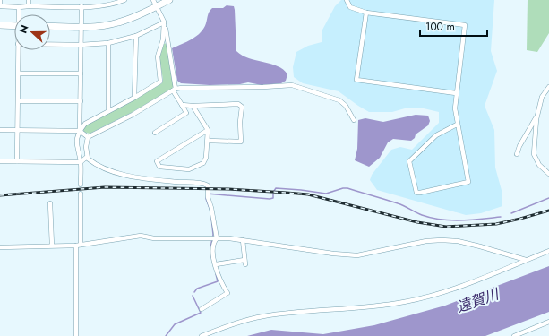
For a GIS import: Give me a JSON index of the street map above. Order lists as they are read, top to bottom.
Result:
{
  "water": ["遠賀川"],
  "scale_bar": "100 m",
  "north": "left"
}
